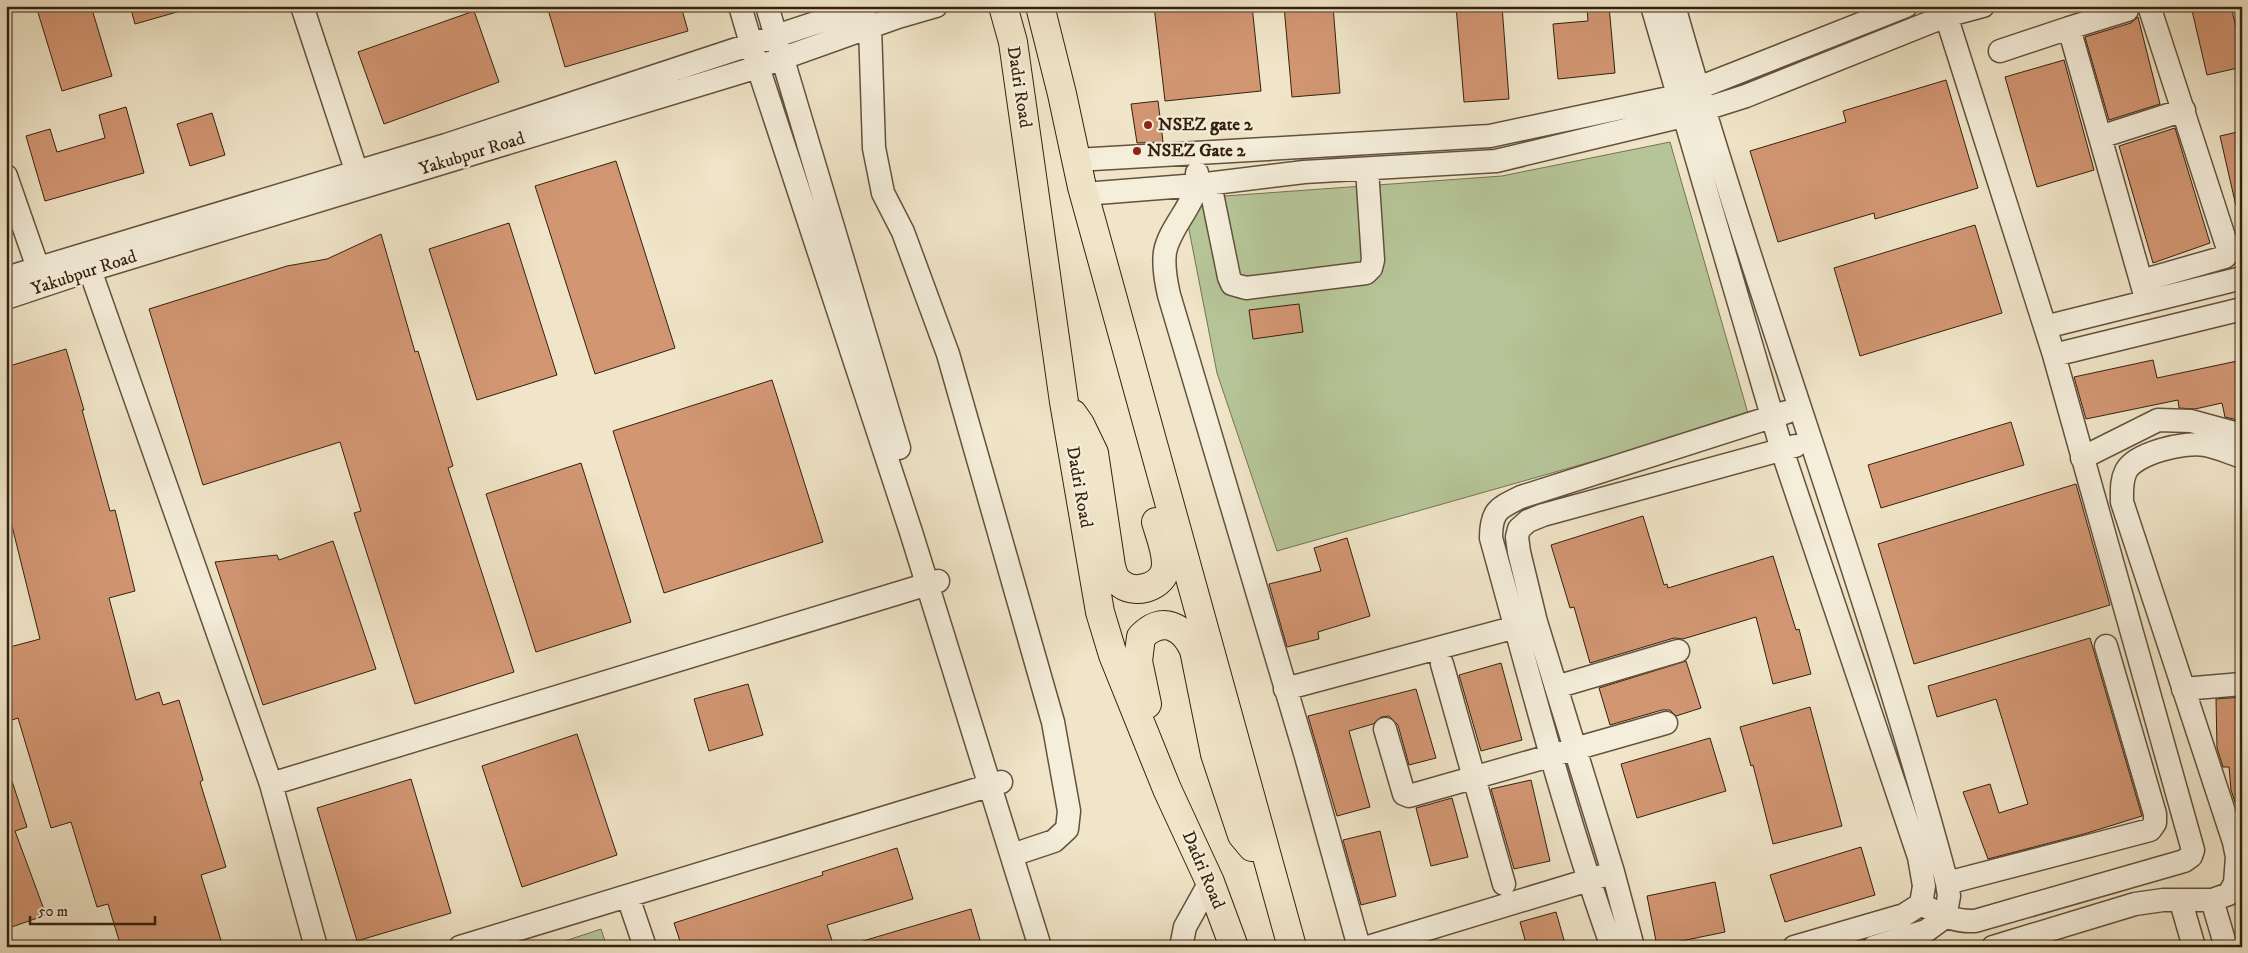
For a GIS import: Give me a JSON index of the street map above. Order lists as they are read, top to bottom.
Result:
{
  "streets": {
    "main road": ["Dadri Road"],
    "street": ["Yakubpur Road"]
  },
  "places": ["NSEZ gate 2", "NSEZ Gate 2"],
  "scale_bar": "50 m"
}
